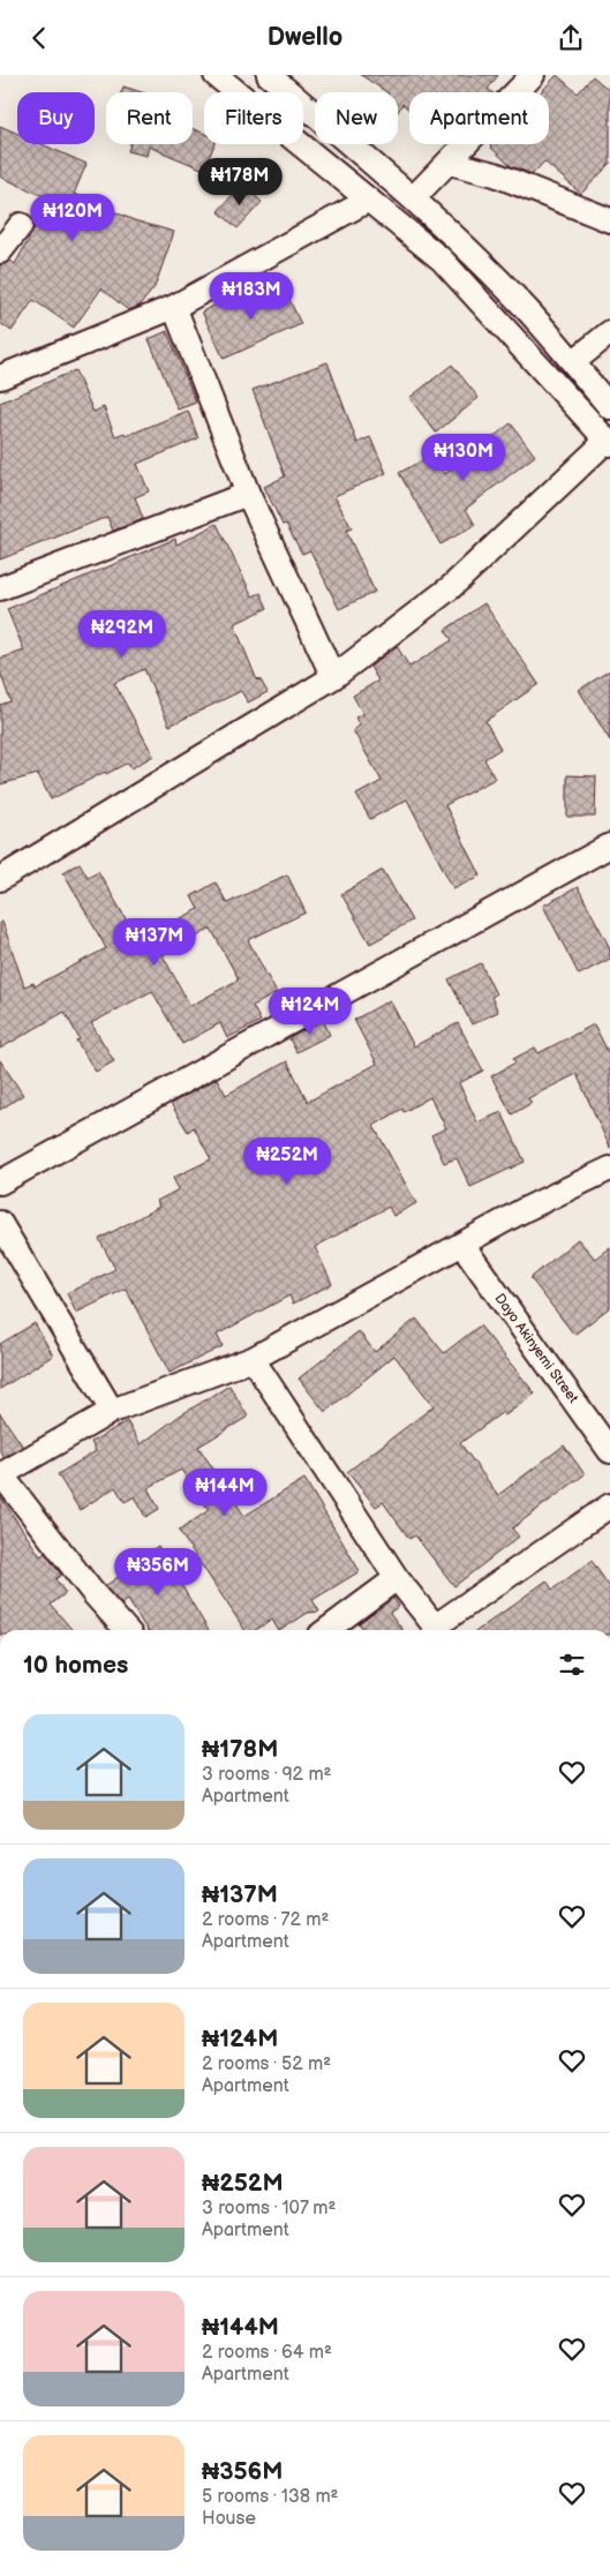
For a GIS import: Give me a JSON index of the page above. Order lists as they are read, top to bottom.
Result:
{
  "streets": {
    "street": ["Dayo Akinyemi Street"]
  },
  "page": {
    "header": "Dwello",
    "chip": [
      "Buy",
      "Rent",
      "Filters",
      "New",
      "Apartment"
    ],
    "price": [
      "₦178M",
      "₦120M",
      "₦183M",
      "₦130M",
      "₦292M",
      "₦137M",
      "₦124M",
      "₦252M",
      "₦144M",
      "₦356M"
    ],
    "heading": "10 homes",
    "list": [
      {
        "name": "₦178M",
        "note": "3 rooms · 92 m² · Apartment"
      },
      {
        "name": "₦137M",
        "note": "2 rooms · 72 m² · Apartment"
      },
      {
        "name": "₦124M",
        "note": "2 rooms · 52 m² · Apartment"
      },
      {
        "name": "₦252M",
        "note": "3 rooms · 107 m² · Apartment"
      },
      {
        "name": "₦144M",
        "note": "2 rooms · 64 m² · Apartment"
      },
      {
        "name": "₦356M",
        "note": "5 rooms · 138 m² · House"
      }
    ]
  }
}
